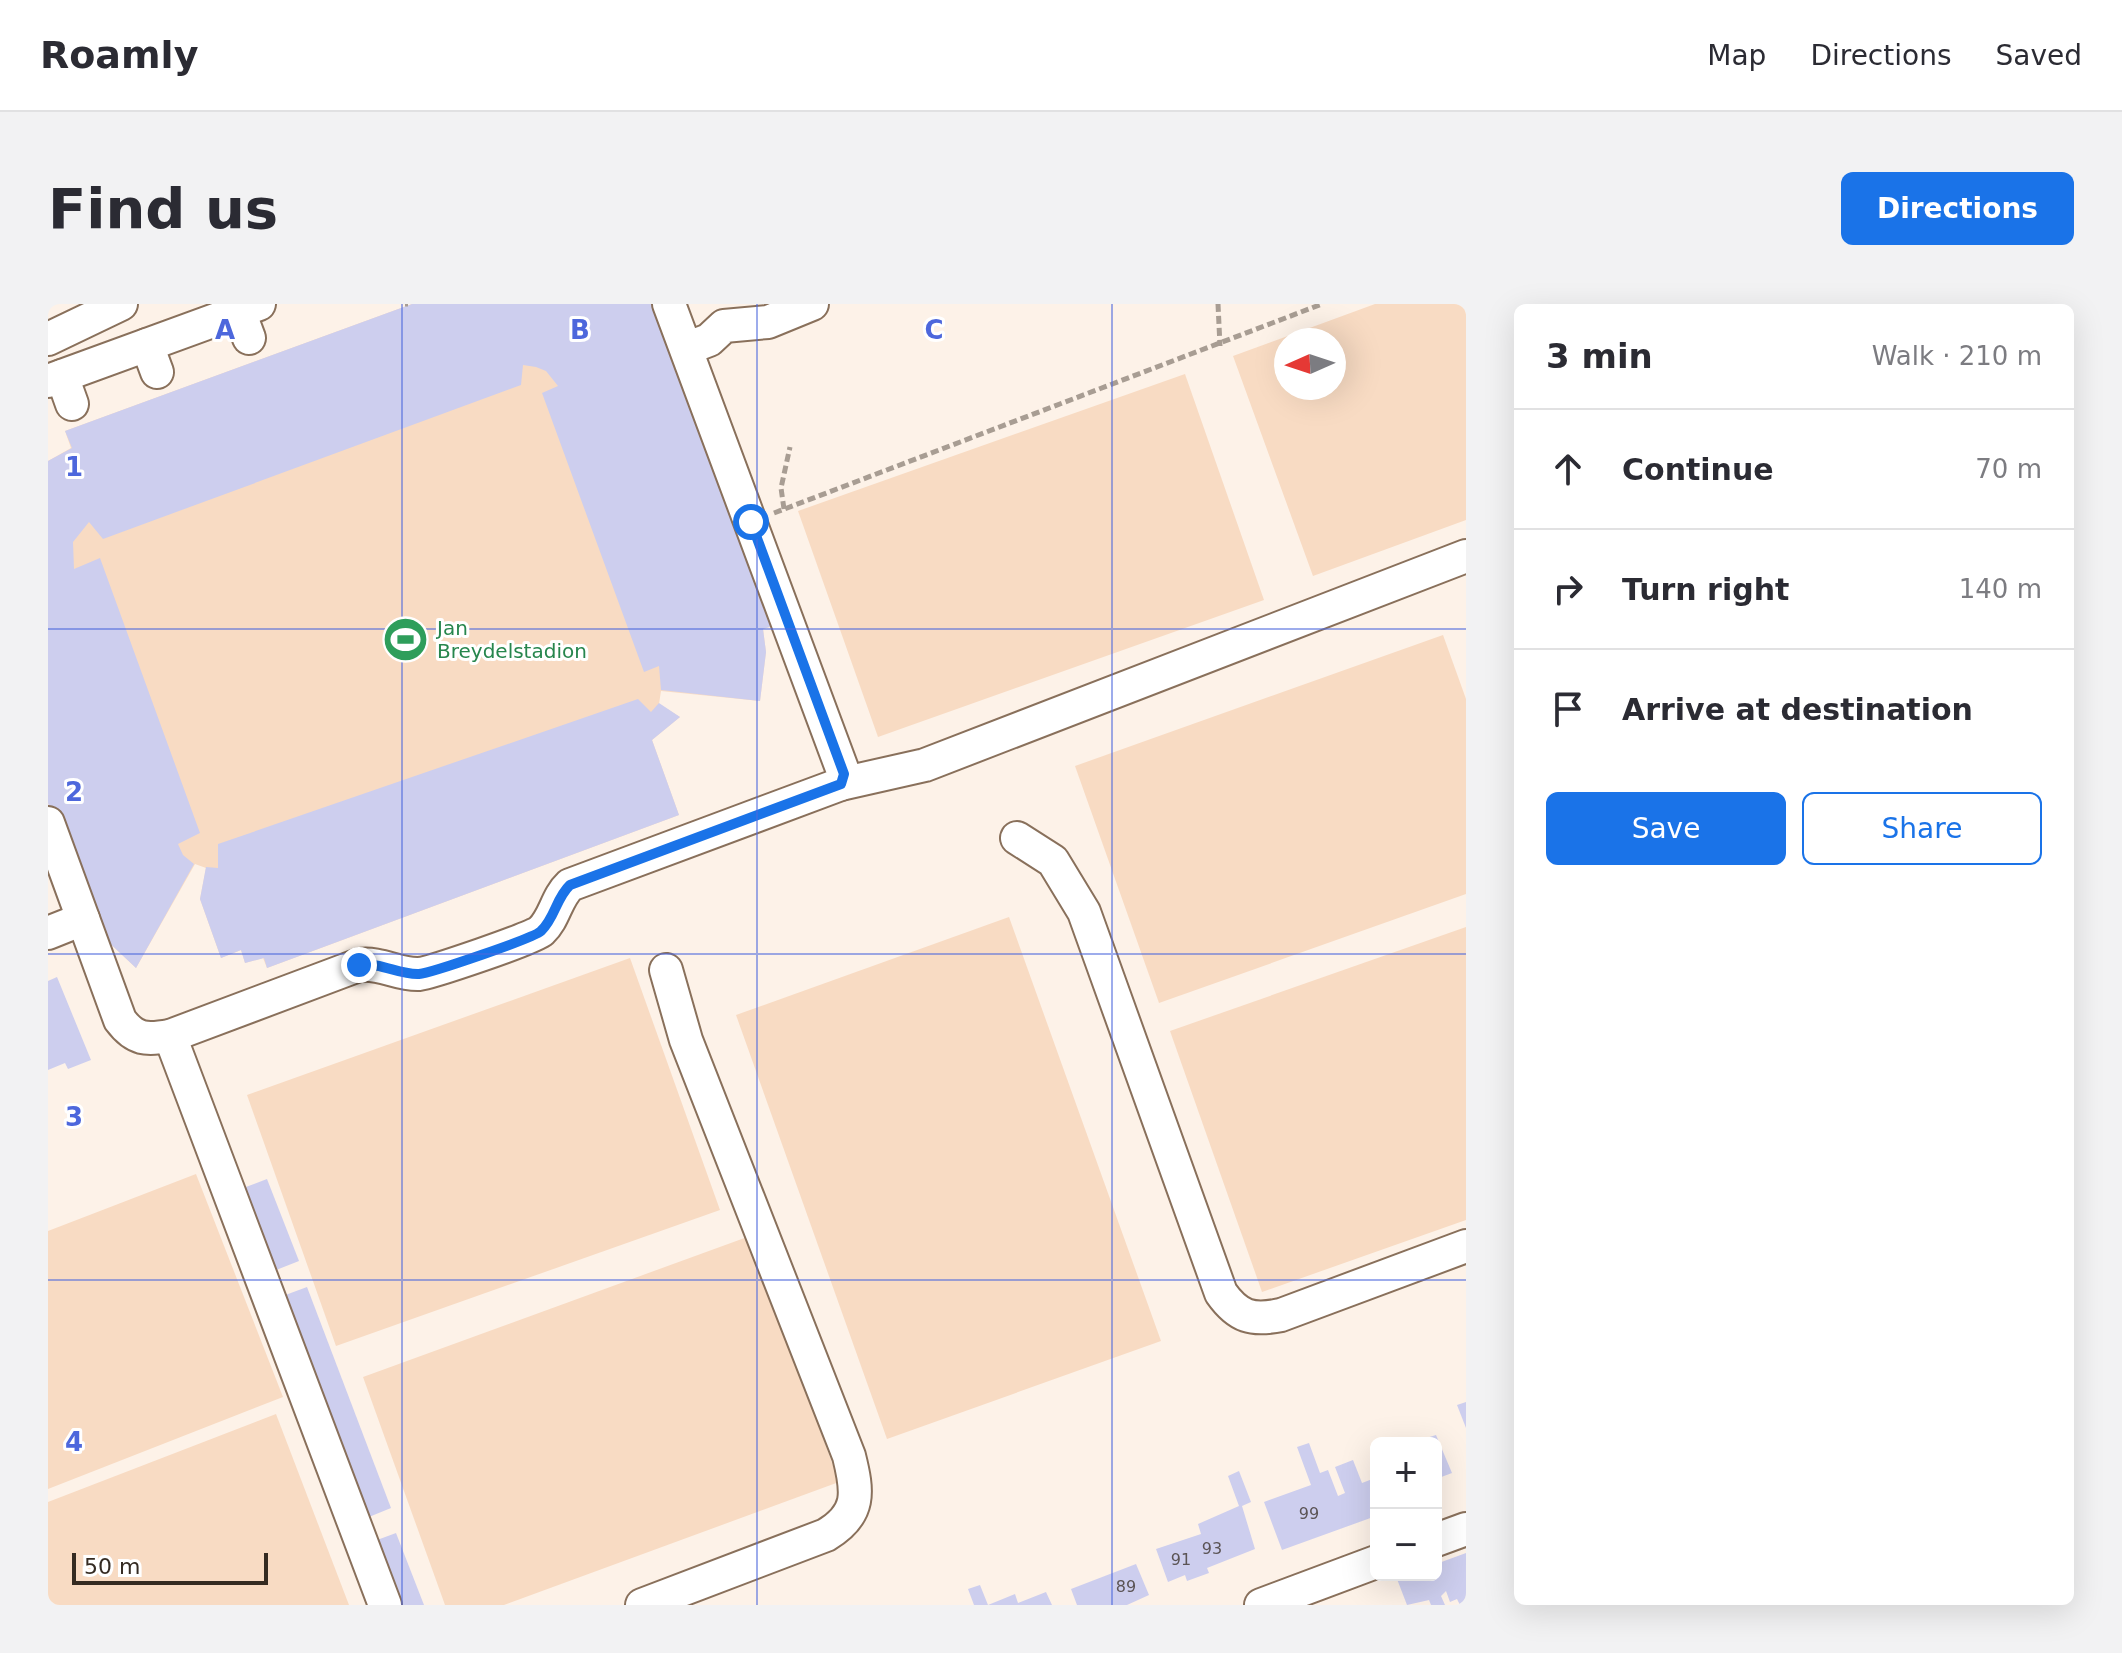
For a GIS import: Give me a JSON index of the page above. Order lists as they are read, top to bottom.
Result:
{
  "places": {
    "sports": ["Jan Breydelstadion"]
  },
  "house_numbers": [
    "99",
    "93",
    "91",
    "89"
  ],
  "scale_bar": "50 m",
  "north": "left",
  "page": {
    "header": "Roamly",
    "nav": ["Map", "Directions", "Saved"],
    "buttons": [
      "Directions",
      ["Save", "Share"]
    ],
    "title": "Find us",
    "heading": ["3 min", "Walk · 210 m"],
    "list": [
      ["Continue", "70 m"],
      ["Turn right", "140 m"],
      "Arrive at destination"
    ],
    "map_buttons": ["+", "−"],
    "scale": "50 m"
  },
  "grid": {
    "columns": ["A", "B", "C"],
    "rows": [
      "1",
      "2",
      "3",
      "4"
    ]
  }
}
